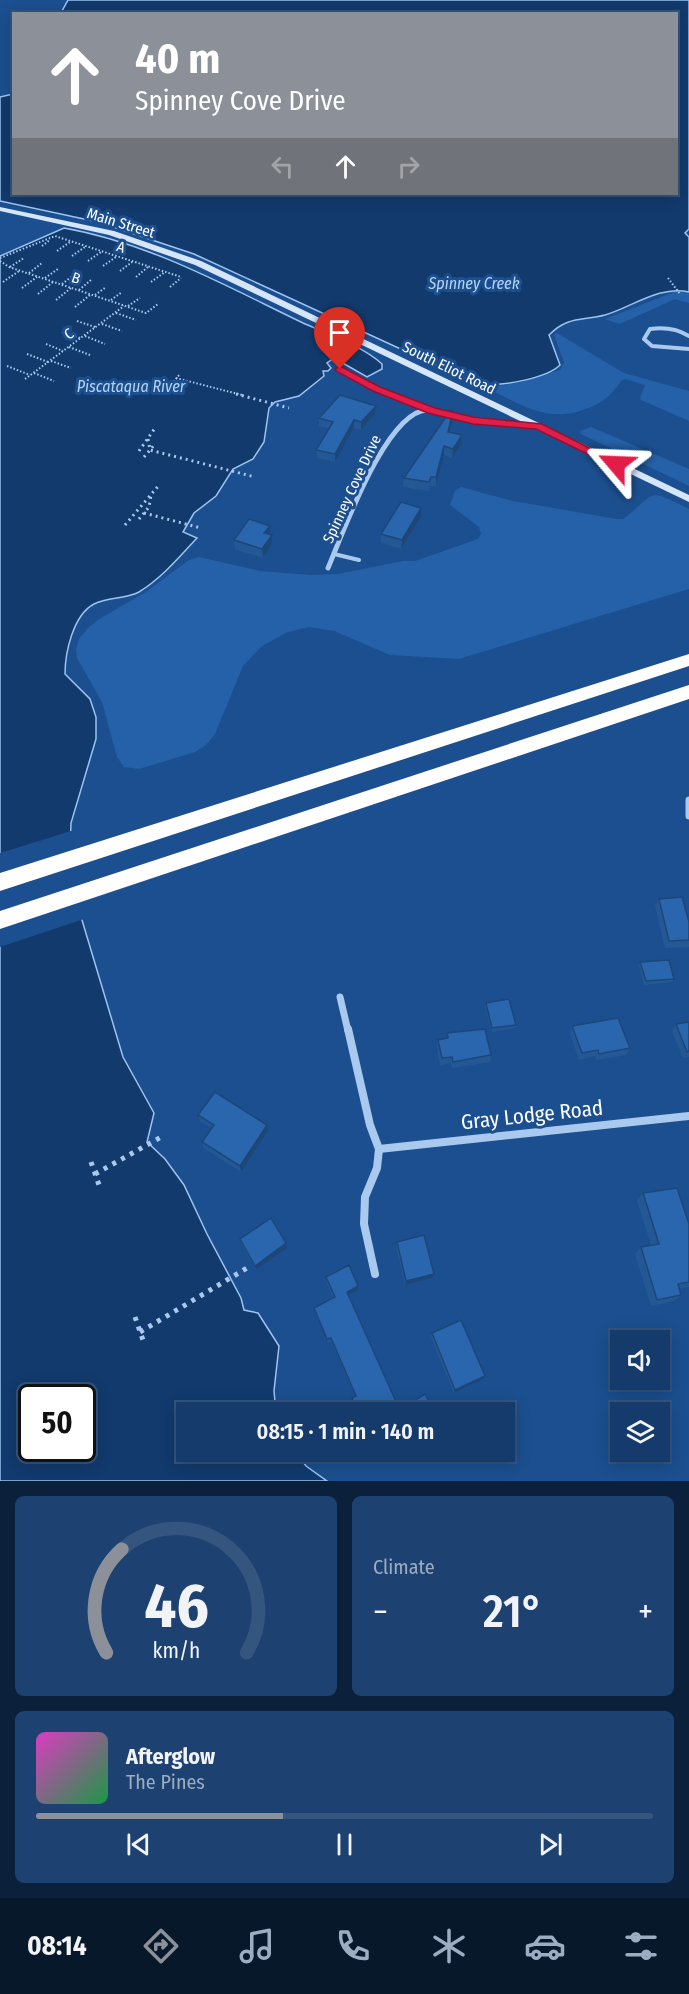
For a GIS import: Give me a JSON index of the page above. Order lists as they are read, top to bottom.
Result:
{
  "streets": {
    "main road": ["Main Street", "South Eliot Road"],
    "street": ["Spinney Cove Drive", "Gray Lodge Road"],
    "path": ["A", "B", "C"]
  },
  "crossings": [
    ["Main Street", "South Eliot Road"],
    ["B", "C"]
  ],
  "water": ["Spinney Creek", "Piscataqua River"],
  "page": {
    "turn": ["40 m", "Spinney Cove Drive"],
    "limit": "50",
    "trip": "08:15 · 1 min · 140 m",
    "tile": "Climate",
    "heat": ["−", "21°", "+"],
    "song": ["Afterglow", "The Pines"],
    "tabs": "08:14",
    "gauge": ["46", "km/h"]
  }
}
